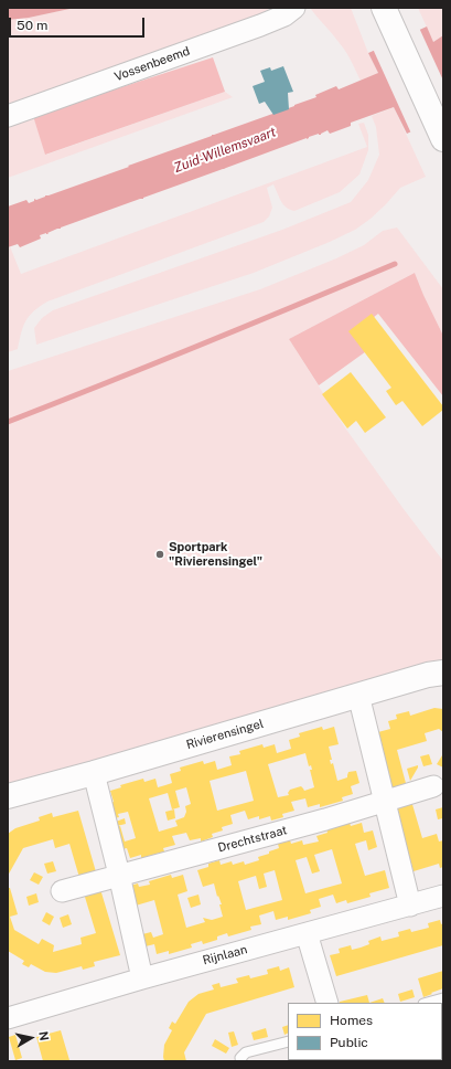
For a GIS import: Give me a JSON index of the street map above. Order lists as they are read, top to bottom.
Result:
{
  "streets": {
    "street": [
      "Vossenbeemd",
      "Rivierensingel",
      "Drechtstraat",
      "Rijnlaan"
    ]
  },
  "water": ["Zuid-Willemsvaart"],
  "places": ["Sportpark \"Rivierensingel\""],
  "legend": ["Homes", "Public"],
  "scale_bar": "50 m",
  "north": "right"
}
